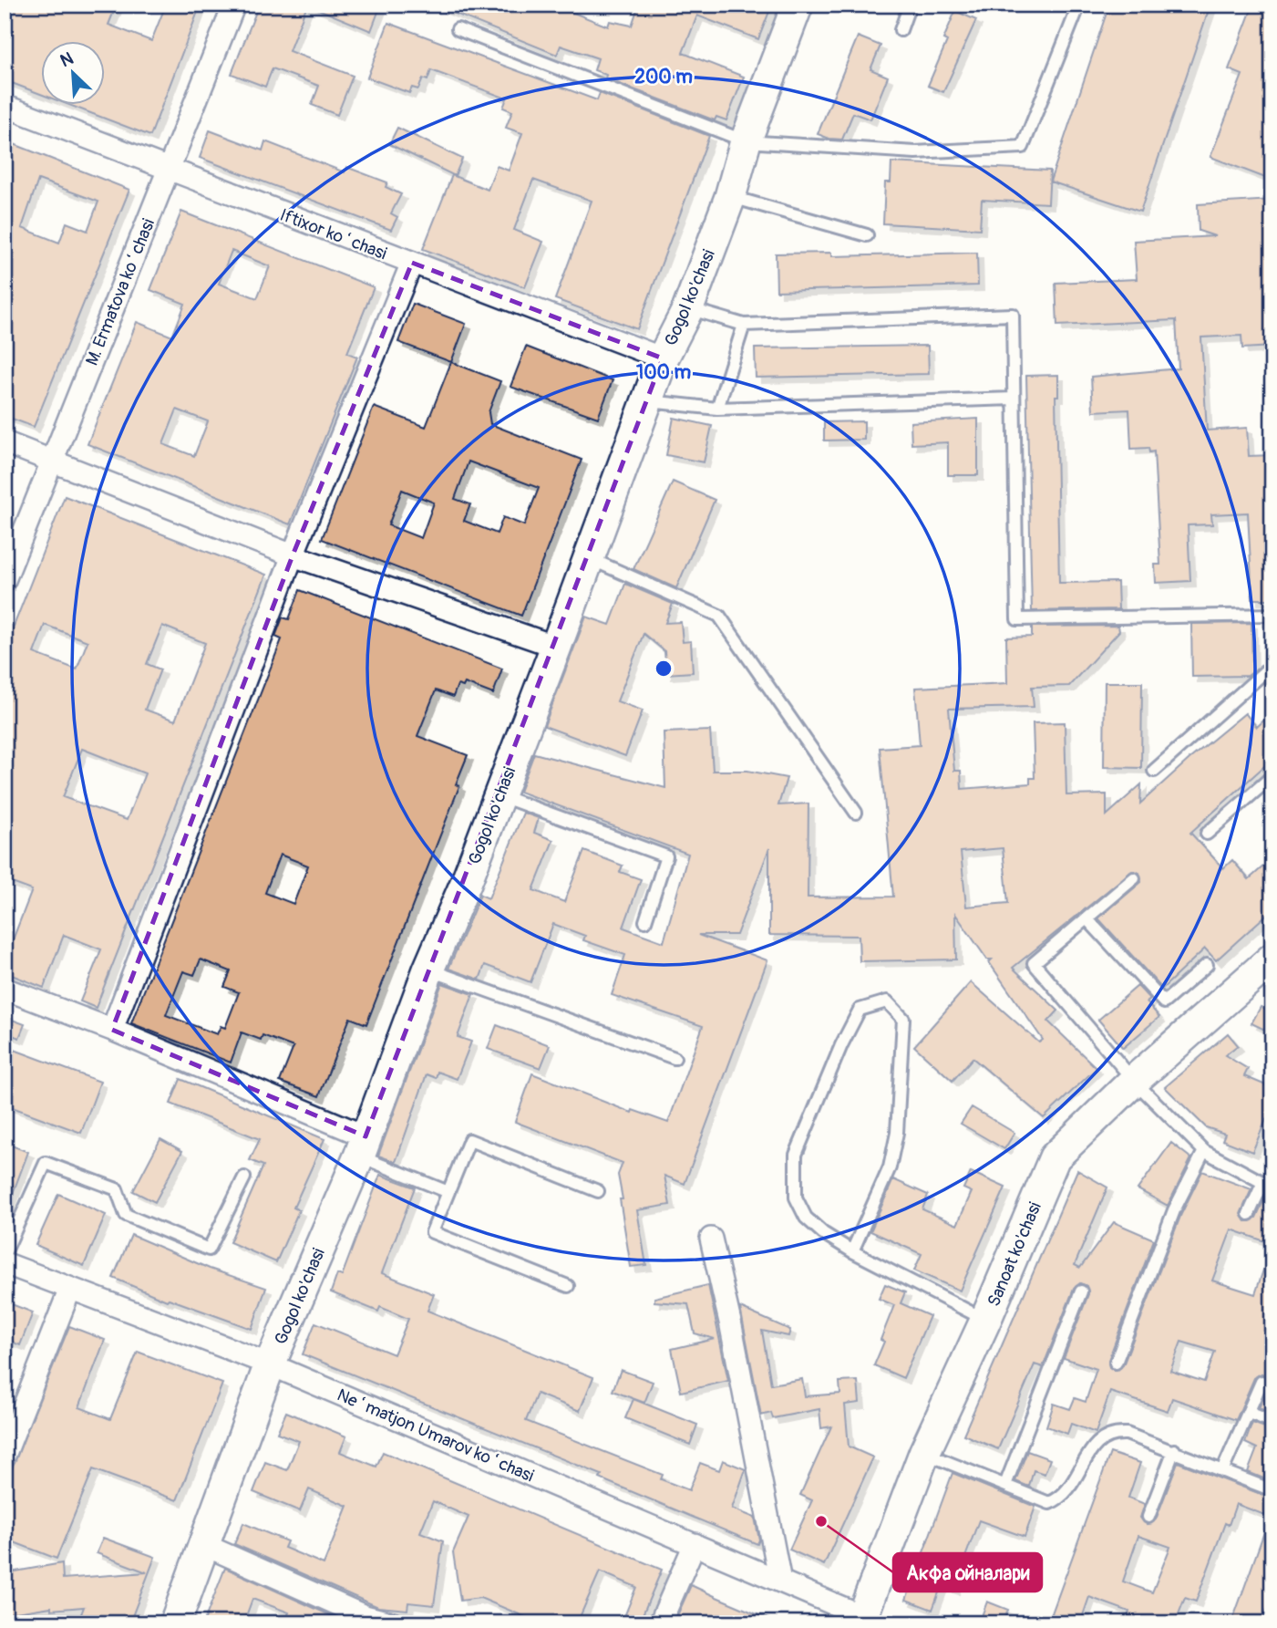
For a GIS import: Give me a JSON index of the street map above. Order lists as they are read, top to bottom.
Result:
{
  "streets": {
    "main road": ["Gogol ko'chasi", "Sanoat ko'chasi"],
    "street": ["Iftixor koʻchasi", "M. Ermatova koʻchasi", "Neʻmatjon Umarov koʻchasi"]
  },
  "crossings": [
    ["Iftixor koʻchasi", "M. Ermatova koʻchasi"],
    ["Iftixor koʻchasi", "Gogol ko'chasi"],
    ["Gogol ko'chasi", "Neʻmatjon Umarov koʻchasi"],
    ["Sanoat ko'chasi", "Neʻmatjon Umarov koʻchasi"]
  ],
  "places": ["Акфа ойналари"],
  "north": "top left",
  "rings": ["200 m", "100 m"]
}
